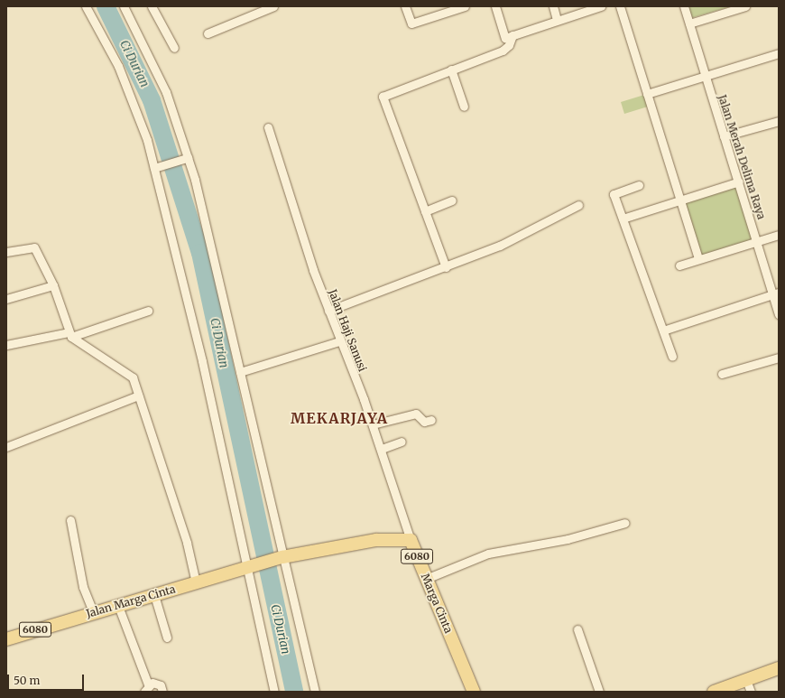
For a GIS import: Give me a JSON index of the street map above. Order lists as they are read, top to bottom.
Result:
{
  "streets": {
    "main road": ["6080", "Jalan Marga Cinta", "Marga Cinta"],
    "street": ["Jalan Merah Delima Raya", "Jalan Haji Sanusi"]
  },
  "crossings": [
    ["Jalan Haji Sanusi", "6080"],
    ["Jalan Haji Sanusi", "Marga Cinta"],
    ["6080", "Jalan Marga Cinta"],
    ["6080", "Marga Cinta"]
  ],
  "districts": ["MEKARJAYA"],
  "water": ["Ci Durian"],
  "scale_bar": "50 m"
}
